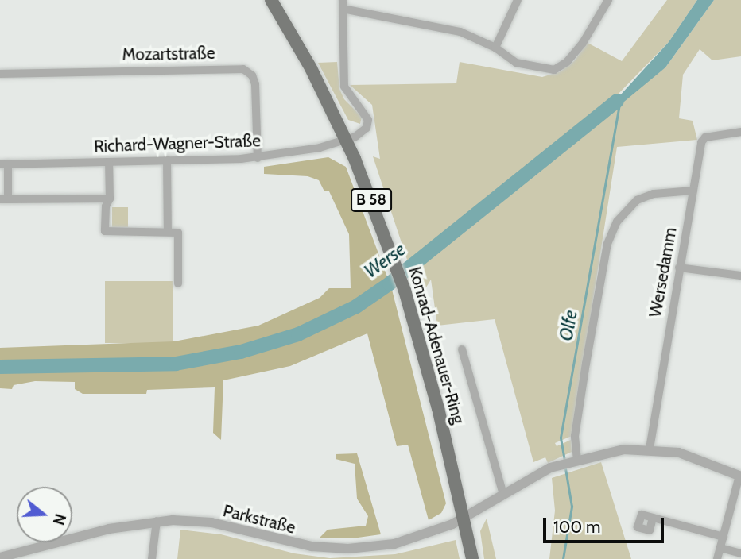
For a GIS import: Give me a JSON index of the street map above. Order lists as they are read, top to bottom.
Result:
{
  "streets": {
    "main road": ["B 58", "Konrad-Adenauer-Ring"],
    "street": [
      "Mozartstraße",
      "Richard-Wagner-Straße",
      "Wersedamm",
      "Parkstraße"
    ]
  },
  "crossings": [
    ["Mozartstraße", "Richard-Wagner-Straße"],
    ["Richard-Wagner-Straße", "Konrad-Adenauer-Ring"],
    ["Wersedamm", "Parkstraße"],
    ["Konrad-Adenauer-Ring", "Parkstraße"]
  ],
  "water": ["Werse", "Olfe"],
  "scale_bar": "100 m",
  "north": "right"
}
